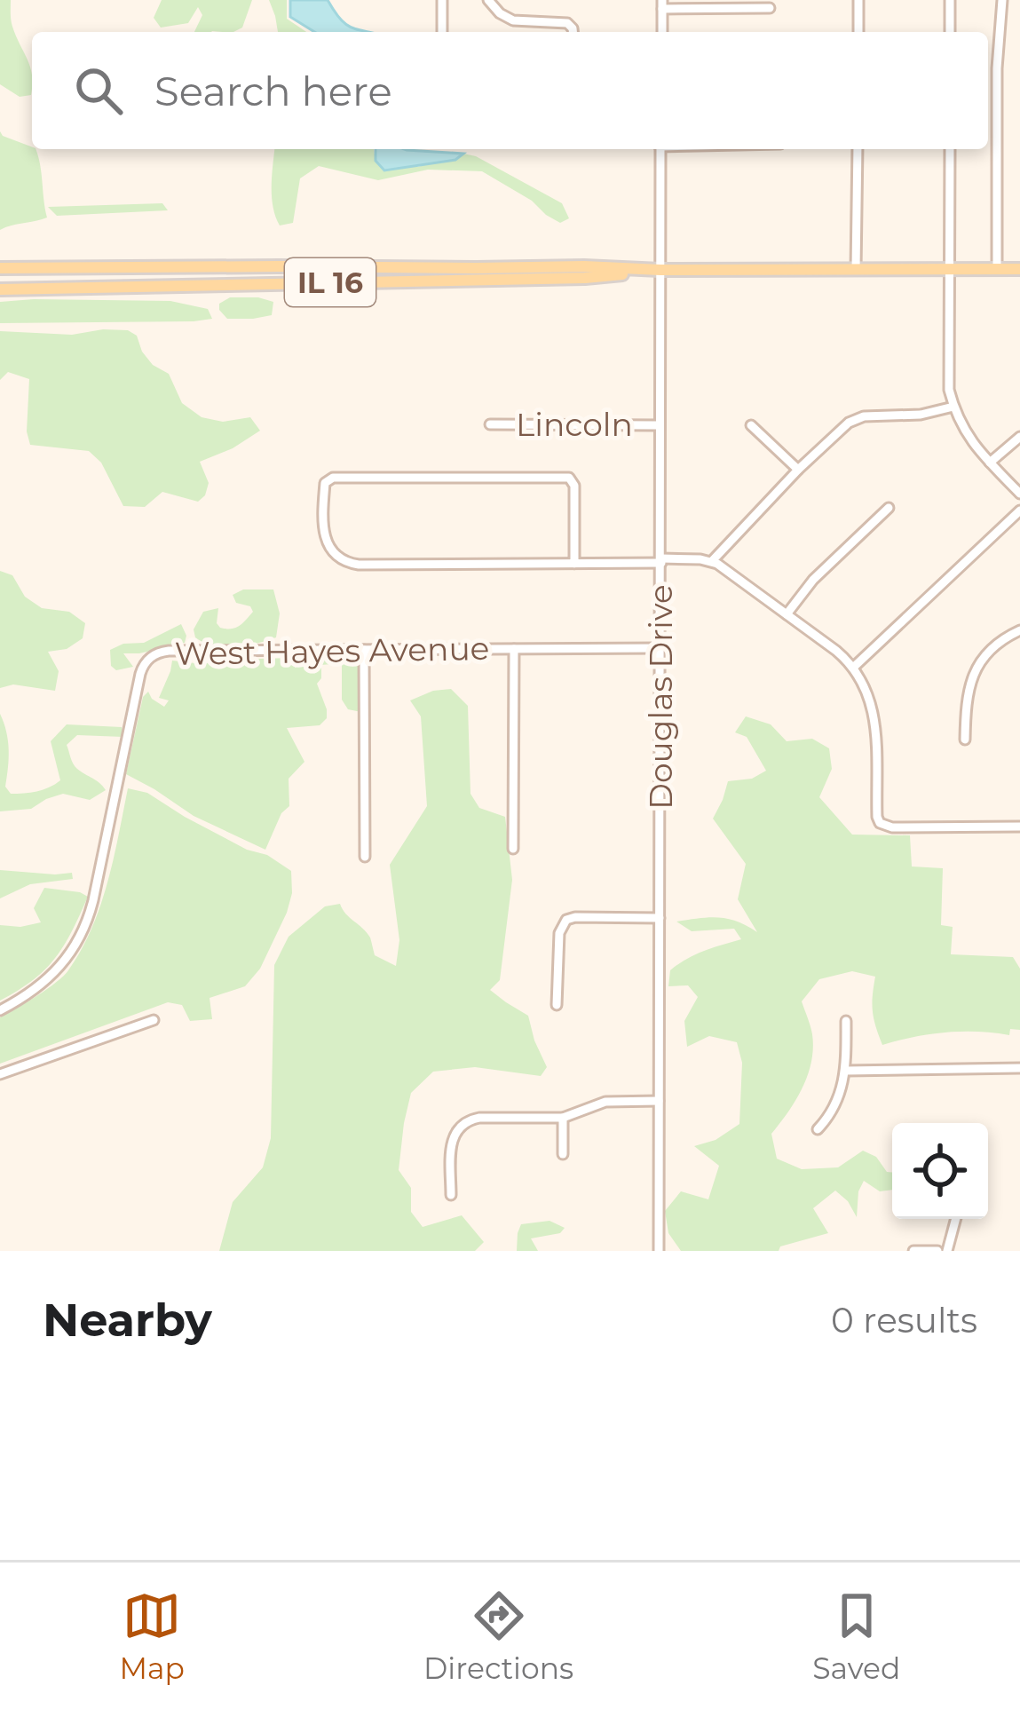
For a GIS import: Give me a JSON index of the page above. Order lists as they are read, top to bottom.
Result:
{
  "streets": {
    "main road": ["IL 16"],
    "street": ["Lincoln", "West Hayes Avenue", "Douglas Drive"]
  },
  "crossings": [
    ["IL 16", "Douglas Drive"],
    ["Lincoln", "Douglas Drive"],
    ["West Hayes Avenue", "Douglas Drive"]
  ],
  "page": {
    "search": "Search here",
    "heading": ["Nearby", "0 results"],
    "nav": ["Map", "Directions", "Saved"]
  }
}
